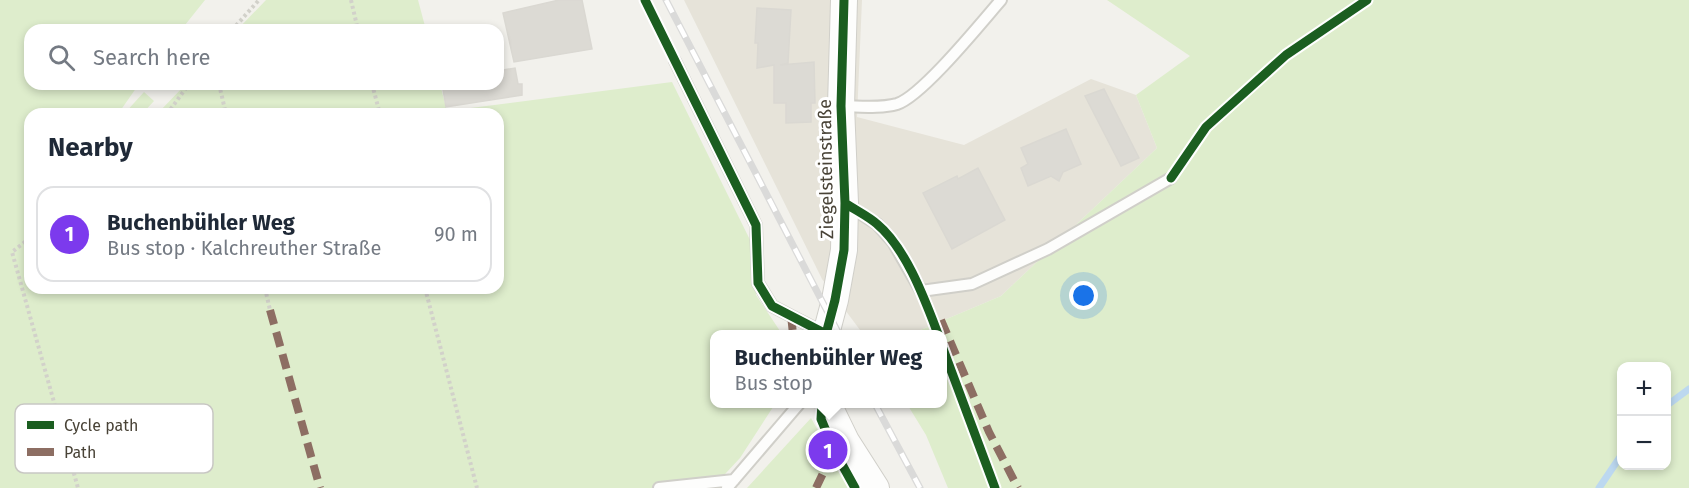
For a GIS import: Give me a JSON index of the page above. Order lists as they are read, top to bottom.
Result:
{
  "streets": {
    "street": ["Ziegelsteinstraße"]
  },
  "legend": ["Cycle path", "Path"],
  "page": {
    "search": "Search here",
    "heading": "Nearby",
    "list": [
      {
        "mark": "1",
        "name": "Buchenbühler Weg",
        "note": "Bus stop · Kalchreuther Straße",
        "value": "90 m"
      }
    ],
    "popup": ["Buchenbühler Weg", "Bus stop"],
    "map_buttons": ["+", "−"],
    "pins": "1"
  }
}
